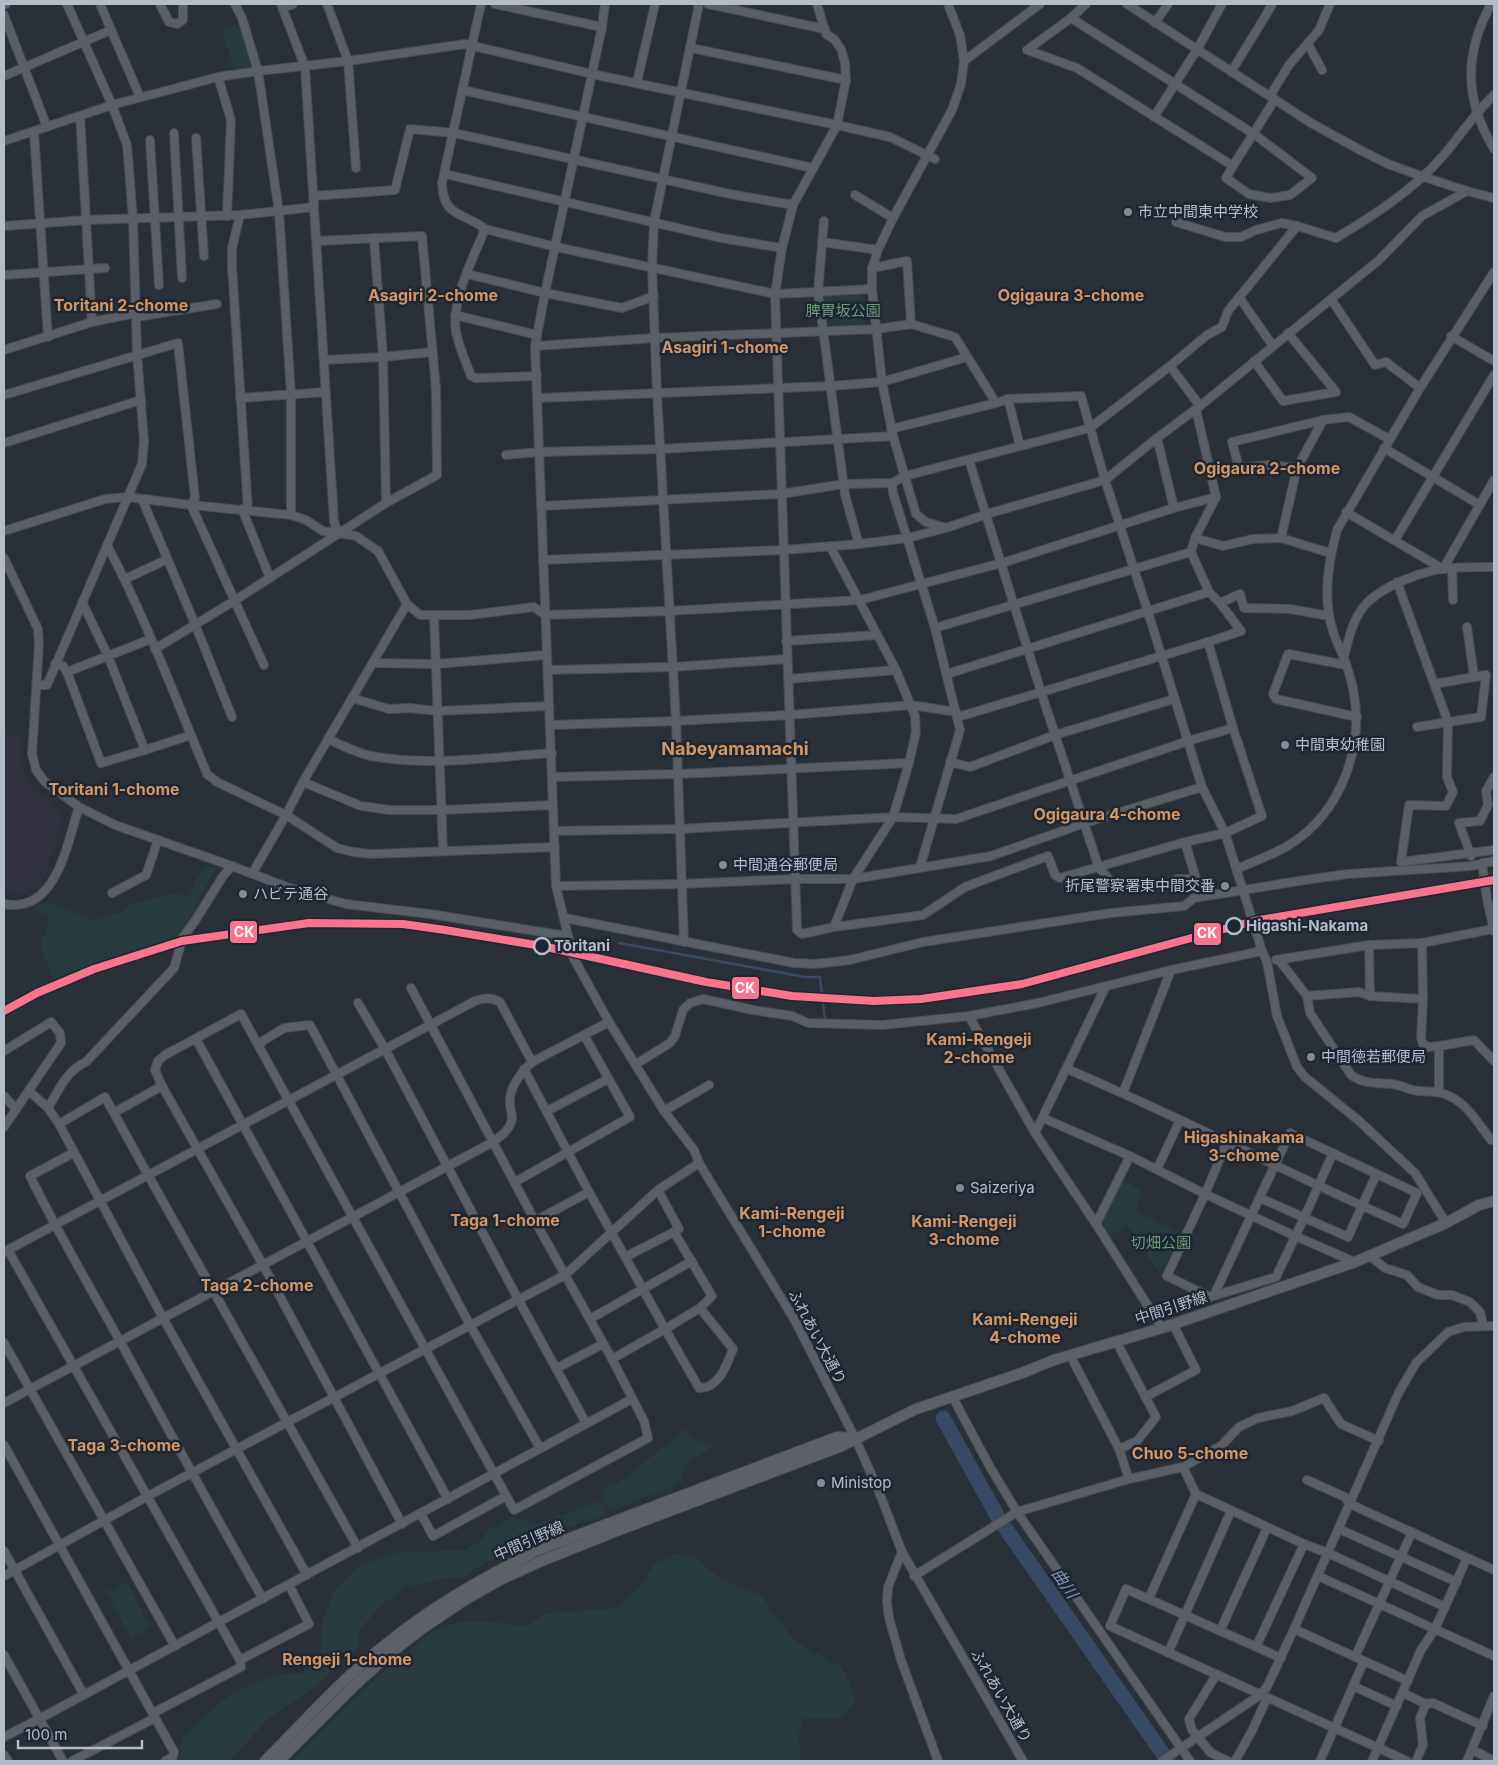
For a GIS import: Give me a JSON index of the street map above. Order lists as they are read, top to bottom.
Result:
{
  "streets": {
    "main road": ["中間引野線"],
    "street": ["ふれあい大通り"]
  },
  "crossings": [
    ["中間引野線", "ふれあい大通り"]
  ],
  "districts": [
    "Asagiri 2-chome",
    "Ogigaura 3-chome",
    "Toritani 2-chome",
    "Asagiri 1-chome",
    "Ogigaura 2-chome",
    "Nabeyamamachi",
    "Toritani 1-chome",
    "Ogigaura 4-chome",
    "Kami-Rengeji 2-chome",
    "Higashinakama 3-chome",
    "Kami-Rengeji 1-chome",
    "Taga 1-chome",
    "Kami-Rengeji 3-chome",
    "Taga 2-chome",
    "Kami-Rengeji 4-chome",
    "Taga 3-chome",
    "Chuo 5-chome",
    "Rengeji 1-chome"
  ],
  "water": ["曲川"],
  "parks": ["脾胃坂公園", "切畑公園"],
  "places": [
    "市立中間東中学校",
    "中間東幼稚園",
    "中間通谷郵便局",
    "折尾警察署東中間交番",
    "ハビテ通谷",
    "Higashi-Nakama",
    "Tōritani",
    "中間徳若郵便局",
    "Saizeriya",
    "Ministop"
  ],
  "lines": ["transit line CK"],
  "scale_bar": "100 m"
}
